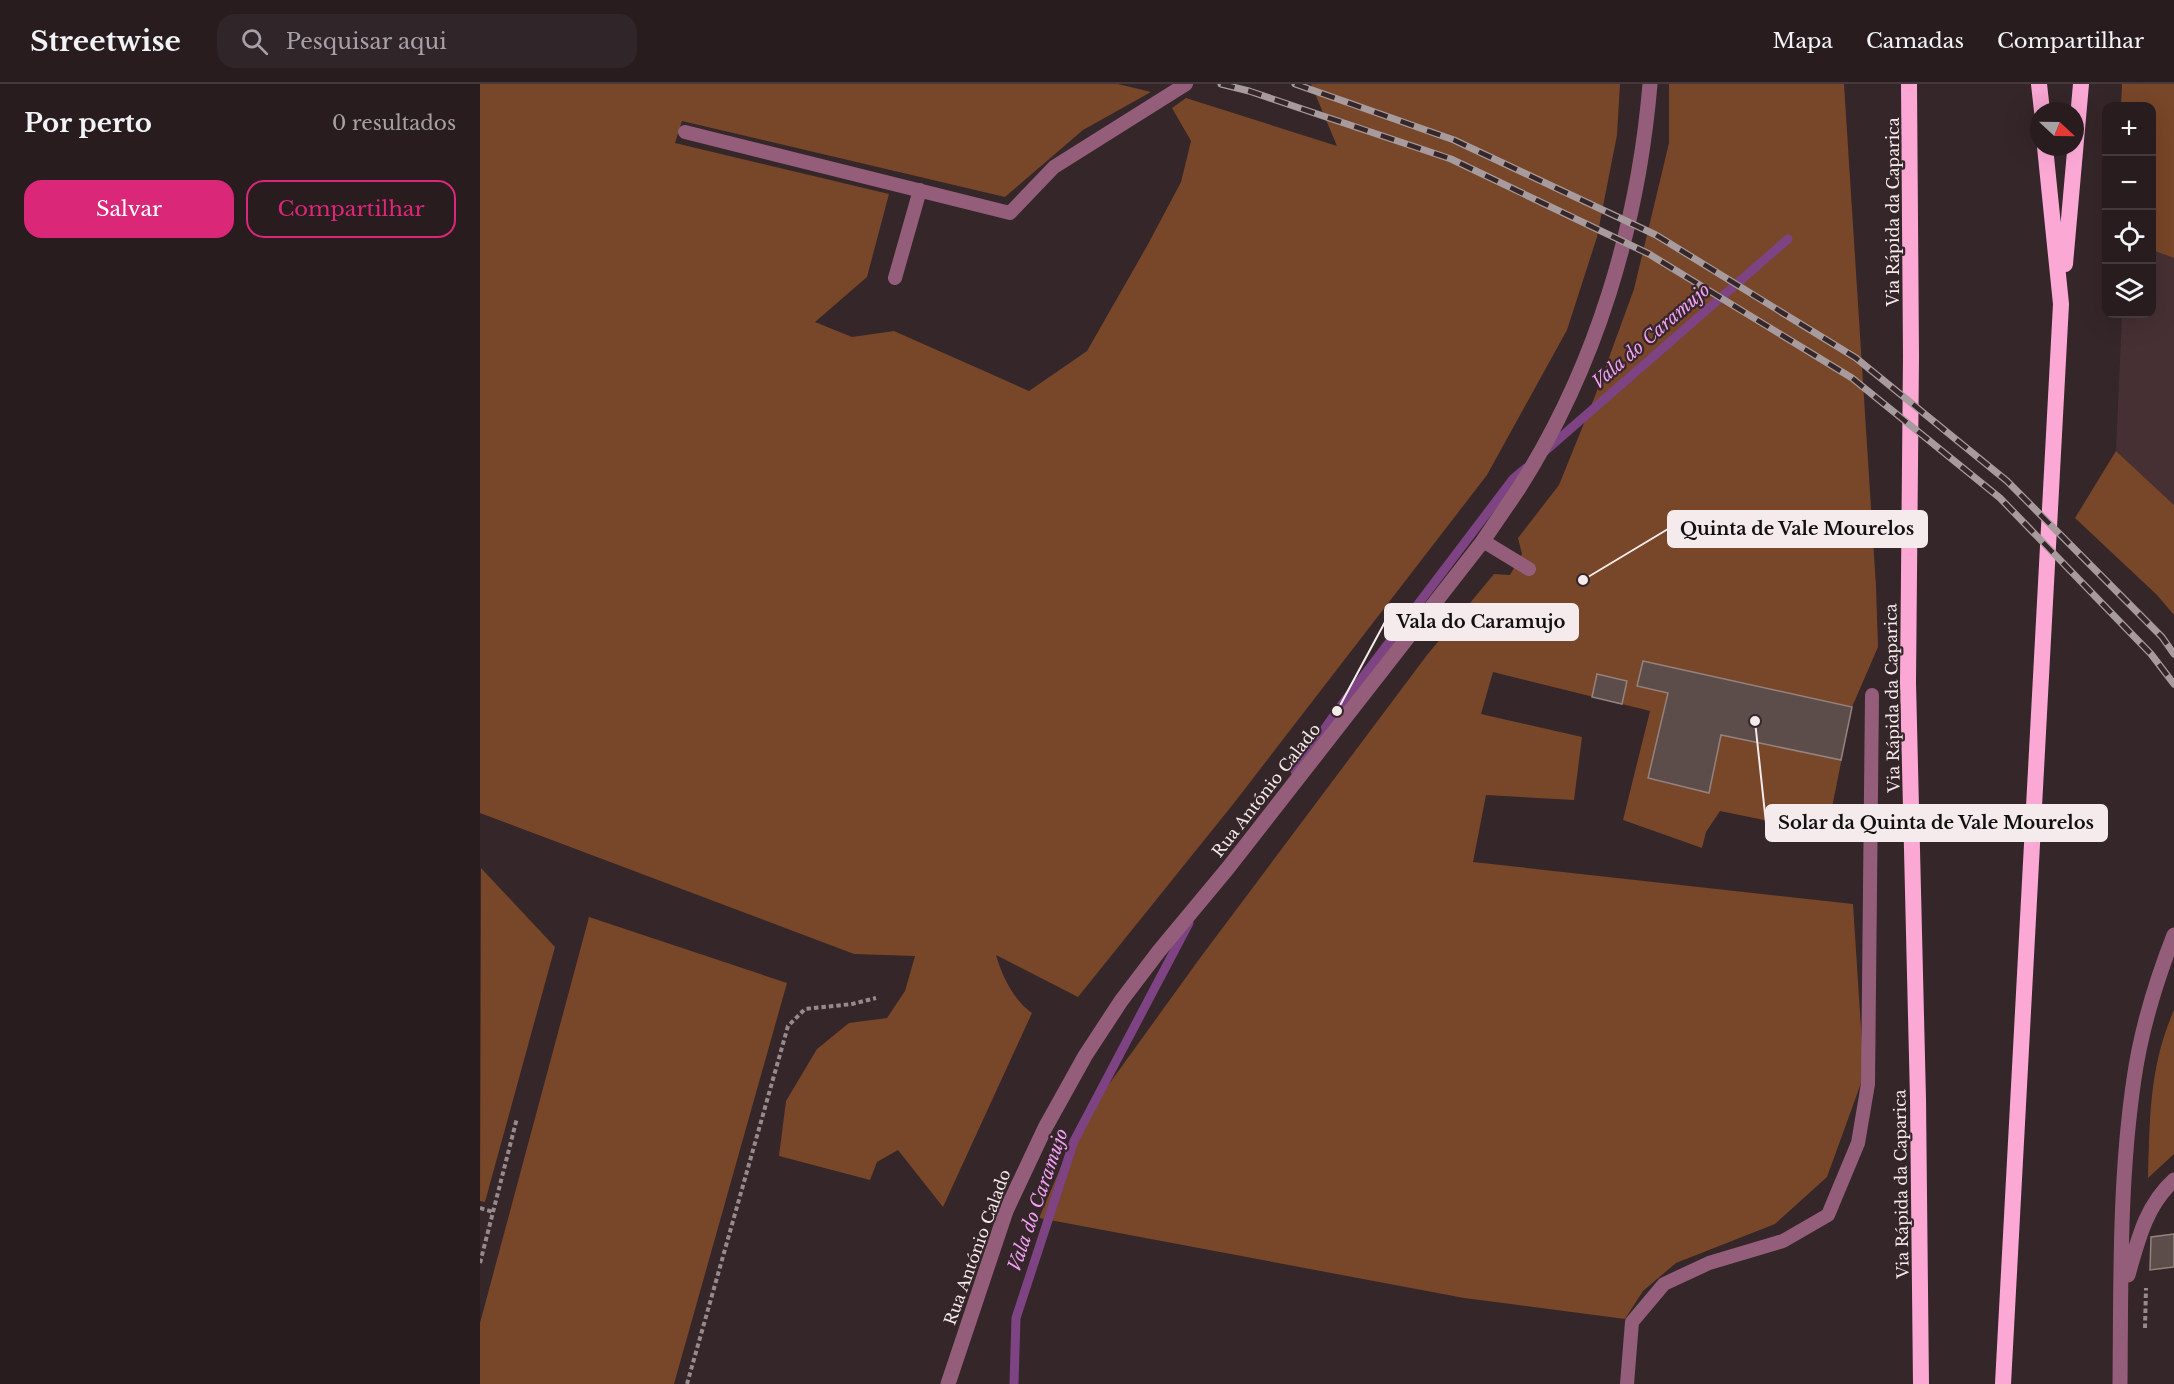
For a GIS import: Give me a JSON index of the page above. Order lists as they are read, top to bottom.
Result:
{
  "streets": {
    "highway": ["Via Rápida da Caparica"],
    "street": ["Rua António Calado"]
  },
  "water": ["Vala do Caramujo"],
  "places": ["Quinta de Vale Mourelos", "Vala do Caramujo", "Solar da Quinta de Vale Mourelos"],
  "north": "right",
  "page": {
    "header": "Streetwise",
    "search": "Pesquisar aqui",
    "nav": ["Mapa", "Camadas", "Compartilhar"],
    "heading": ["Por perto", "0 resultados"],
    "map_buttons": ["+", "−"],
    "buttons": ["Salvar", "Compartilhar"]
  }
}
